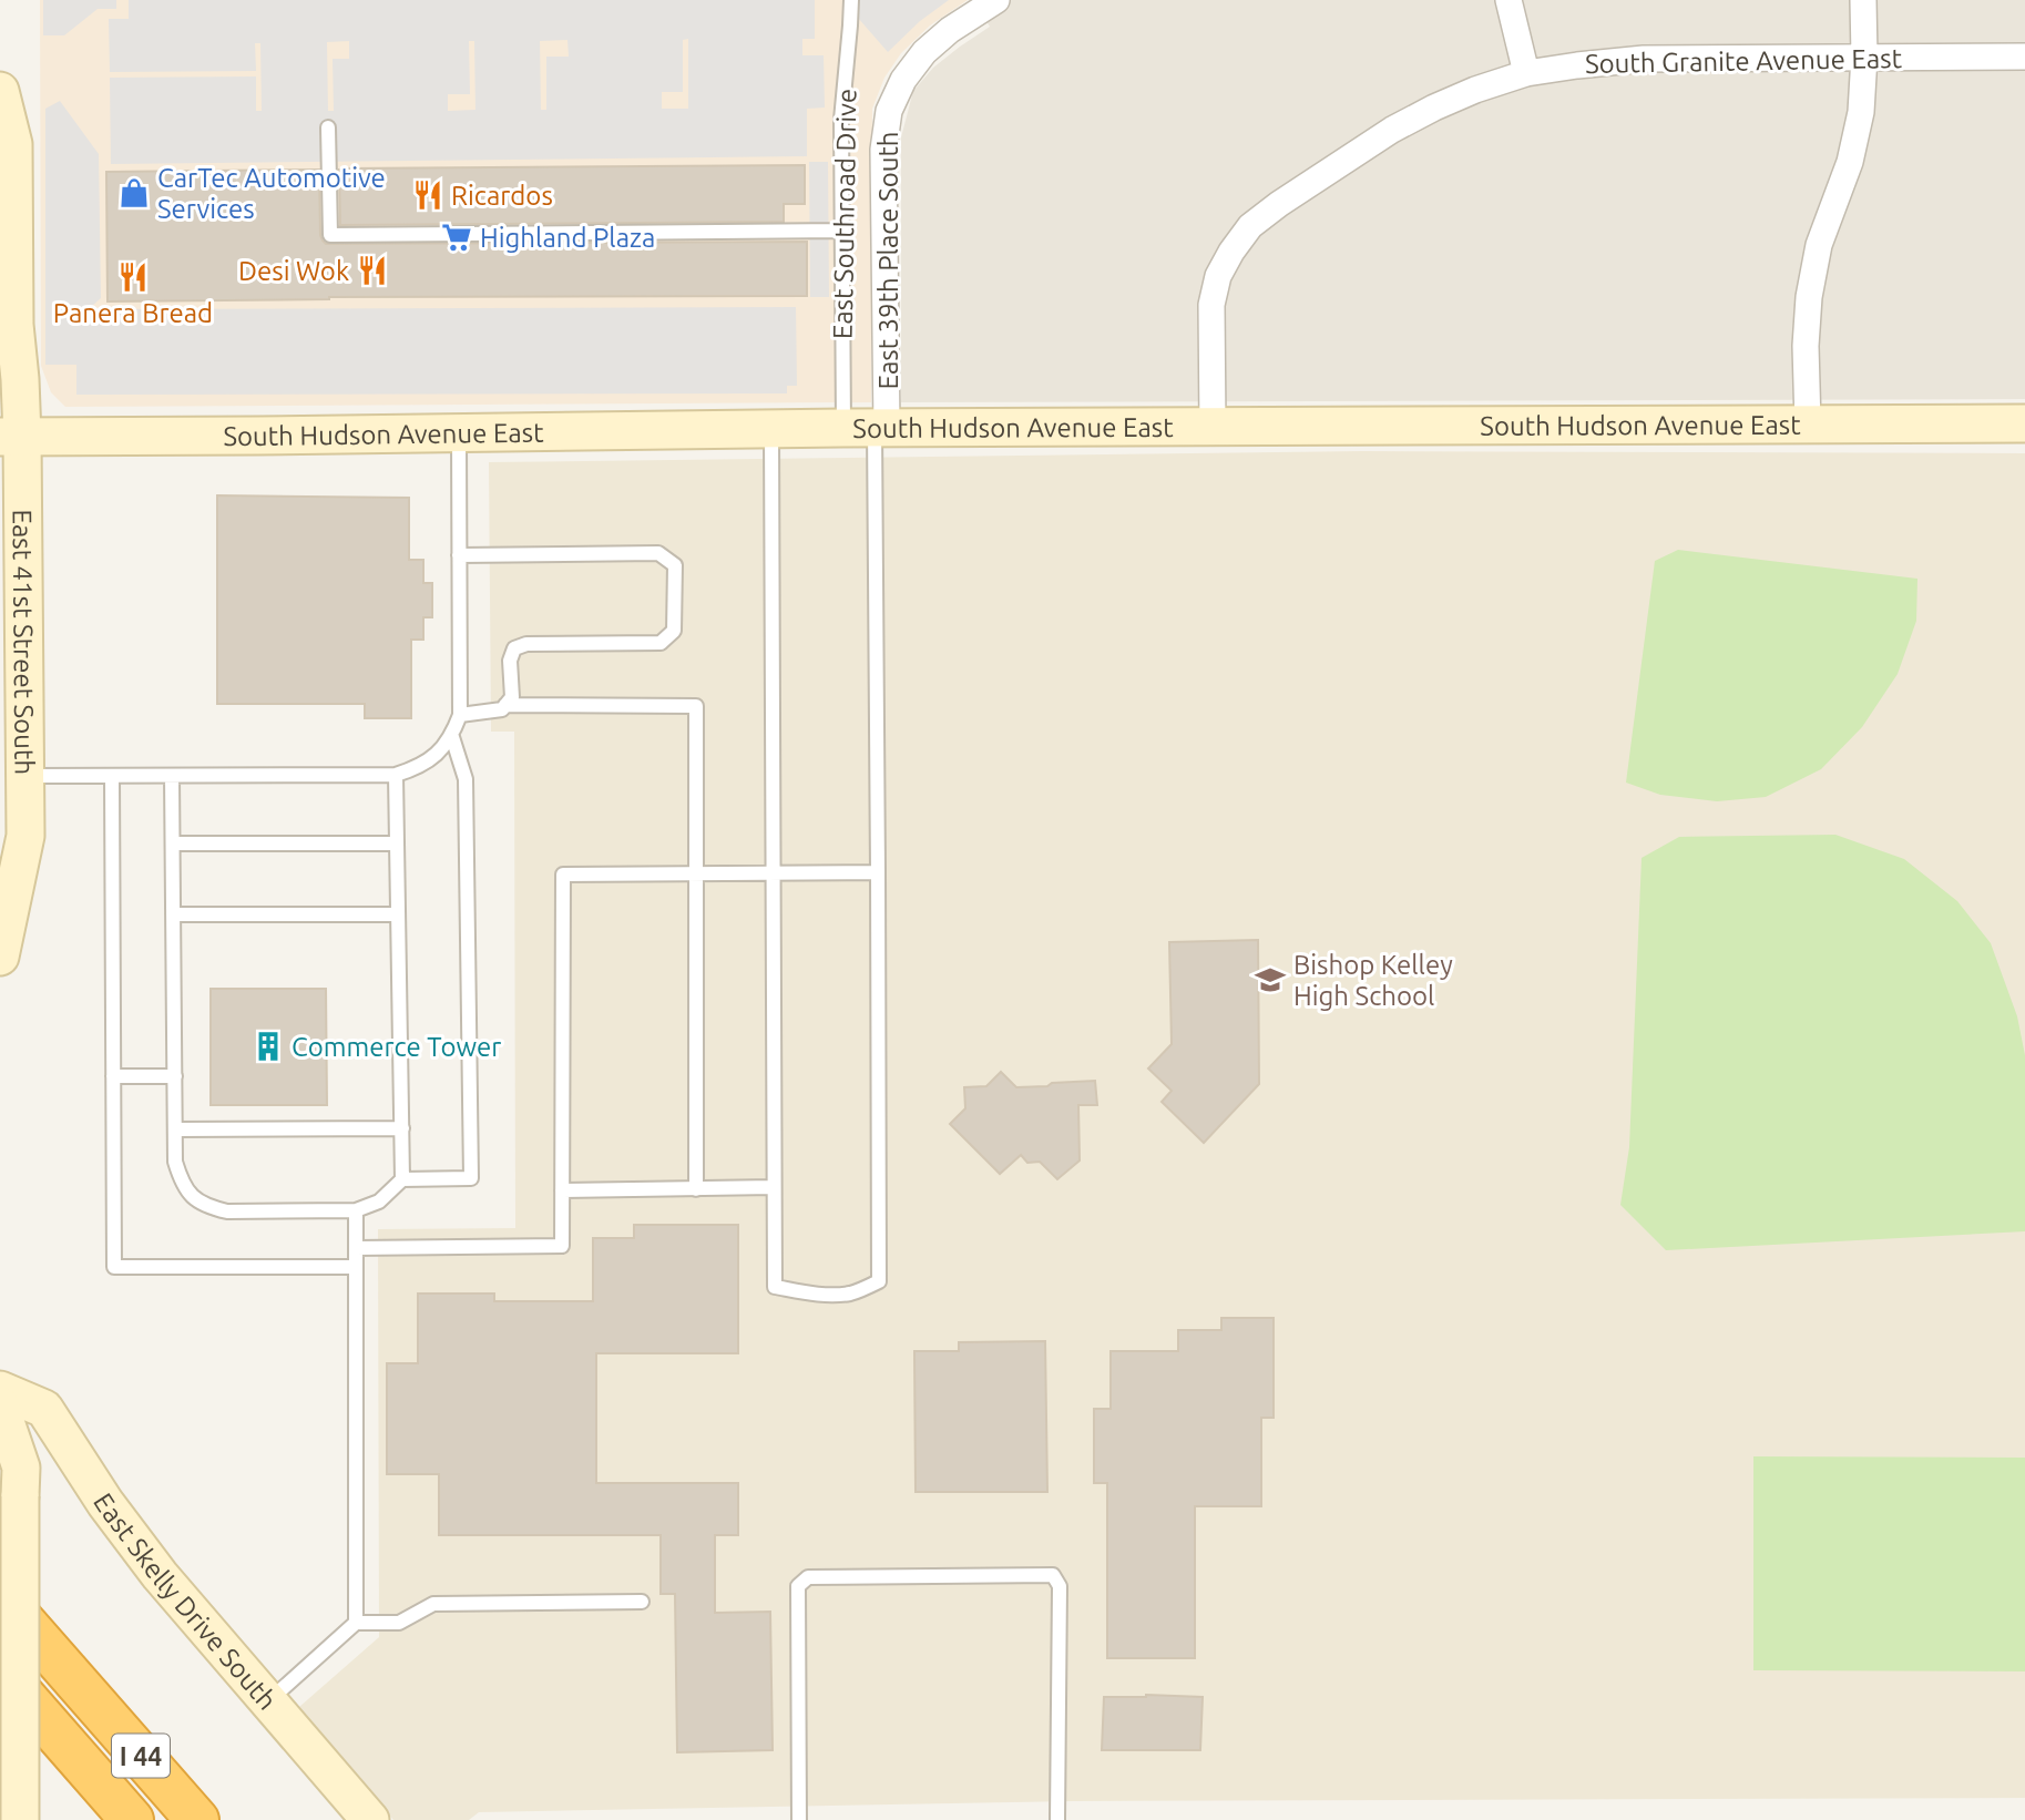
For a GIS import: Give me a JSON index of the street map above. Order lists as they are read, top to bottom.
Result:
{
  "streets": {
    "highway": ["I 44"],
    "street": [
      "South Granite Avenue East",
      "East 39th Place South",
      "South Hudson Avenue East",
      "East 41st Street South",
      "East Skelly Drive South"
    ],
    "lane": ["East Southroad Drive"]
  },
  "crossings": [
    ["South Granite Avenue East", "South Hudson Avenue East"],
    ["East Southroad Drive", "East 39th Place South"],
    ["East Southroad Drive", "South Hudson Avenue East"],
    ["East 39th Place South", "South Hudson Avenue East"],
    ["South Hudson Avenue East", "East 41st Street South"]
  ],
  "places": {
    "shop": ["CarTec Automotive Services"],
    "restaurant": ["Ricardos", "Desi Wok", "Panera Bread"],
    "supermarket": ["Highland Plaza"],
    "school or university": ["Bishop Kelley High School"],
    "building": ["Commerce Tower"]
  }
}
